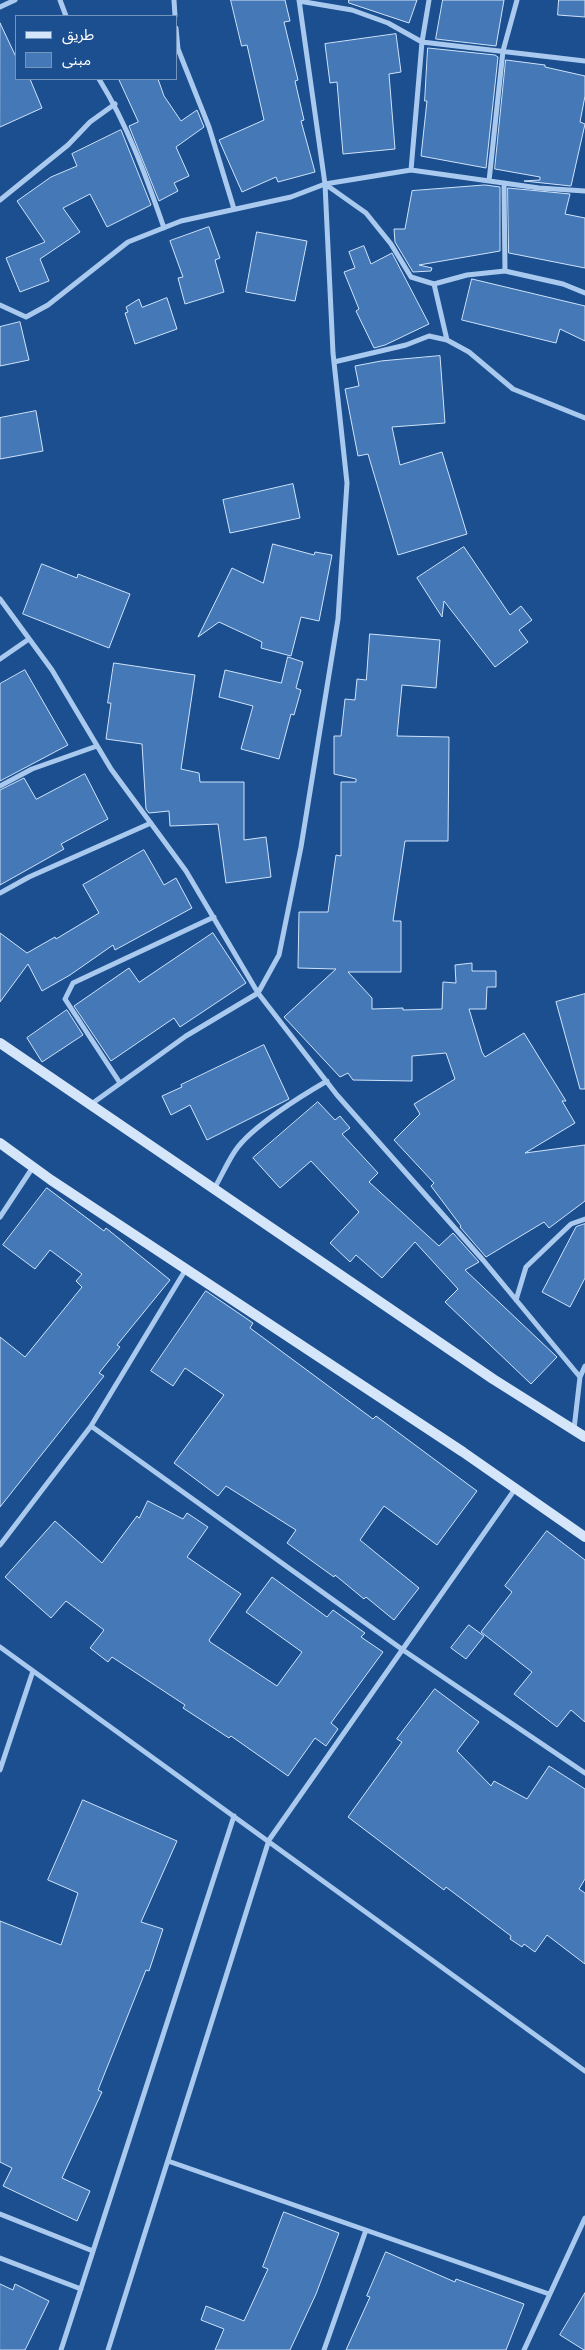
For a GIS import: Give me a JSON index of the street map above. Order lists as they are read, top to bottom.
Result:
{
  "legend": ["طريق", "مبنى"]
}
